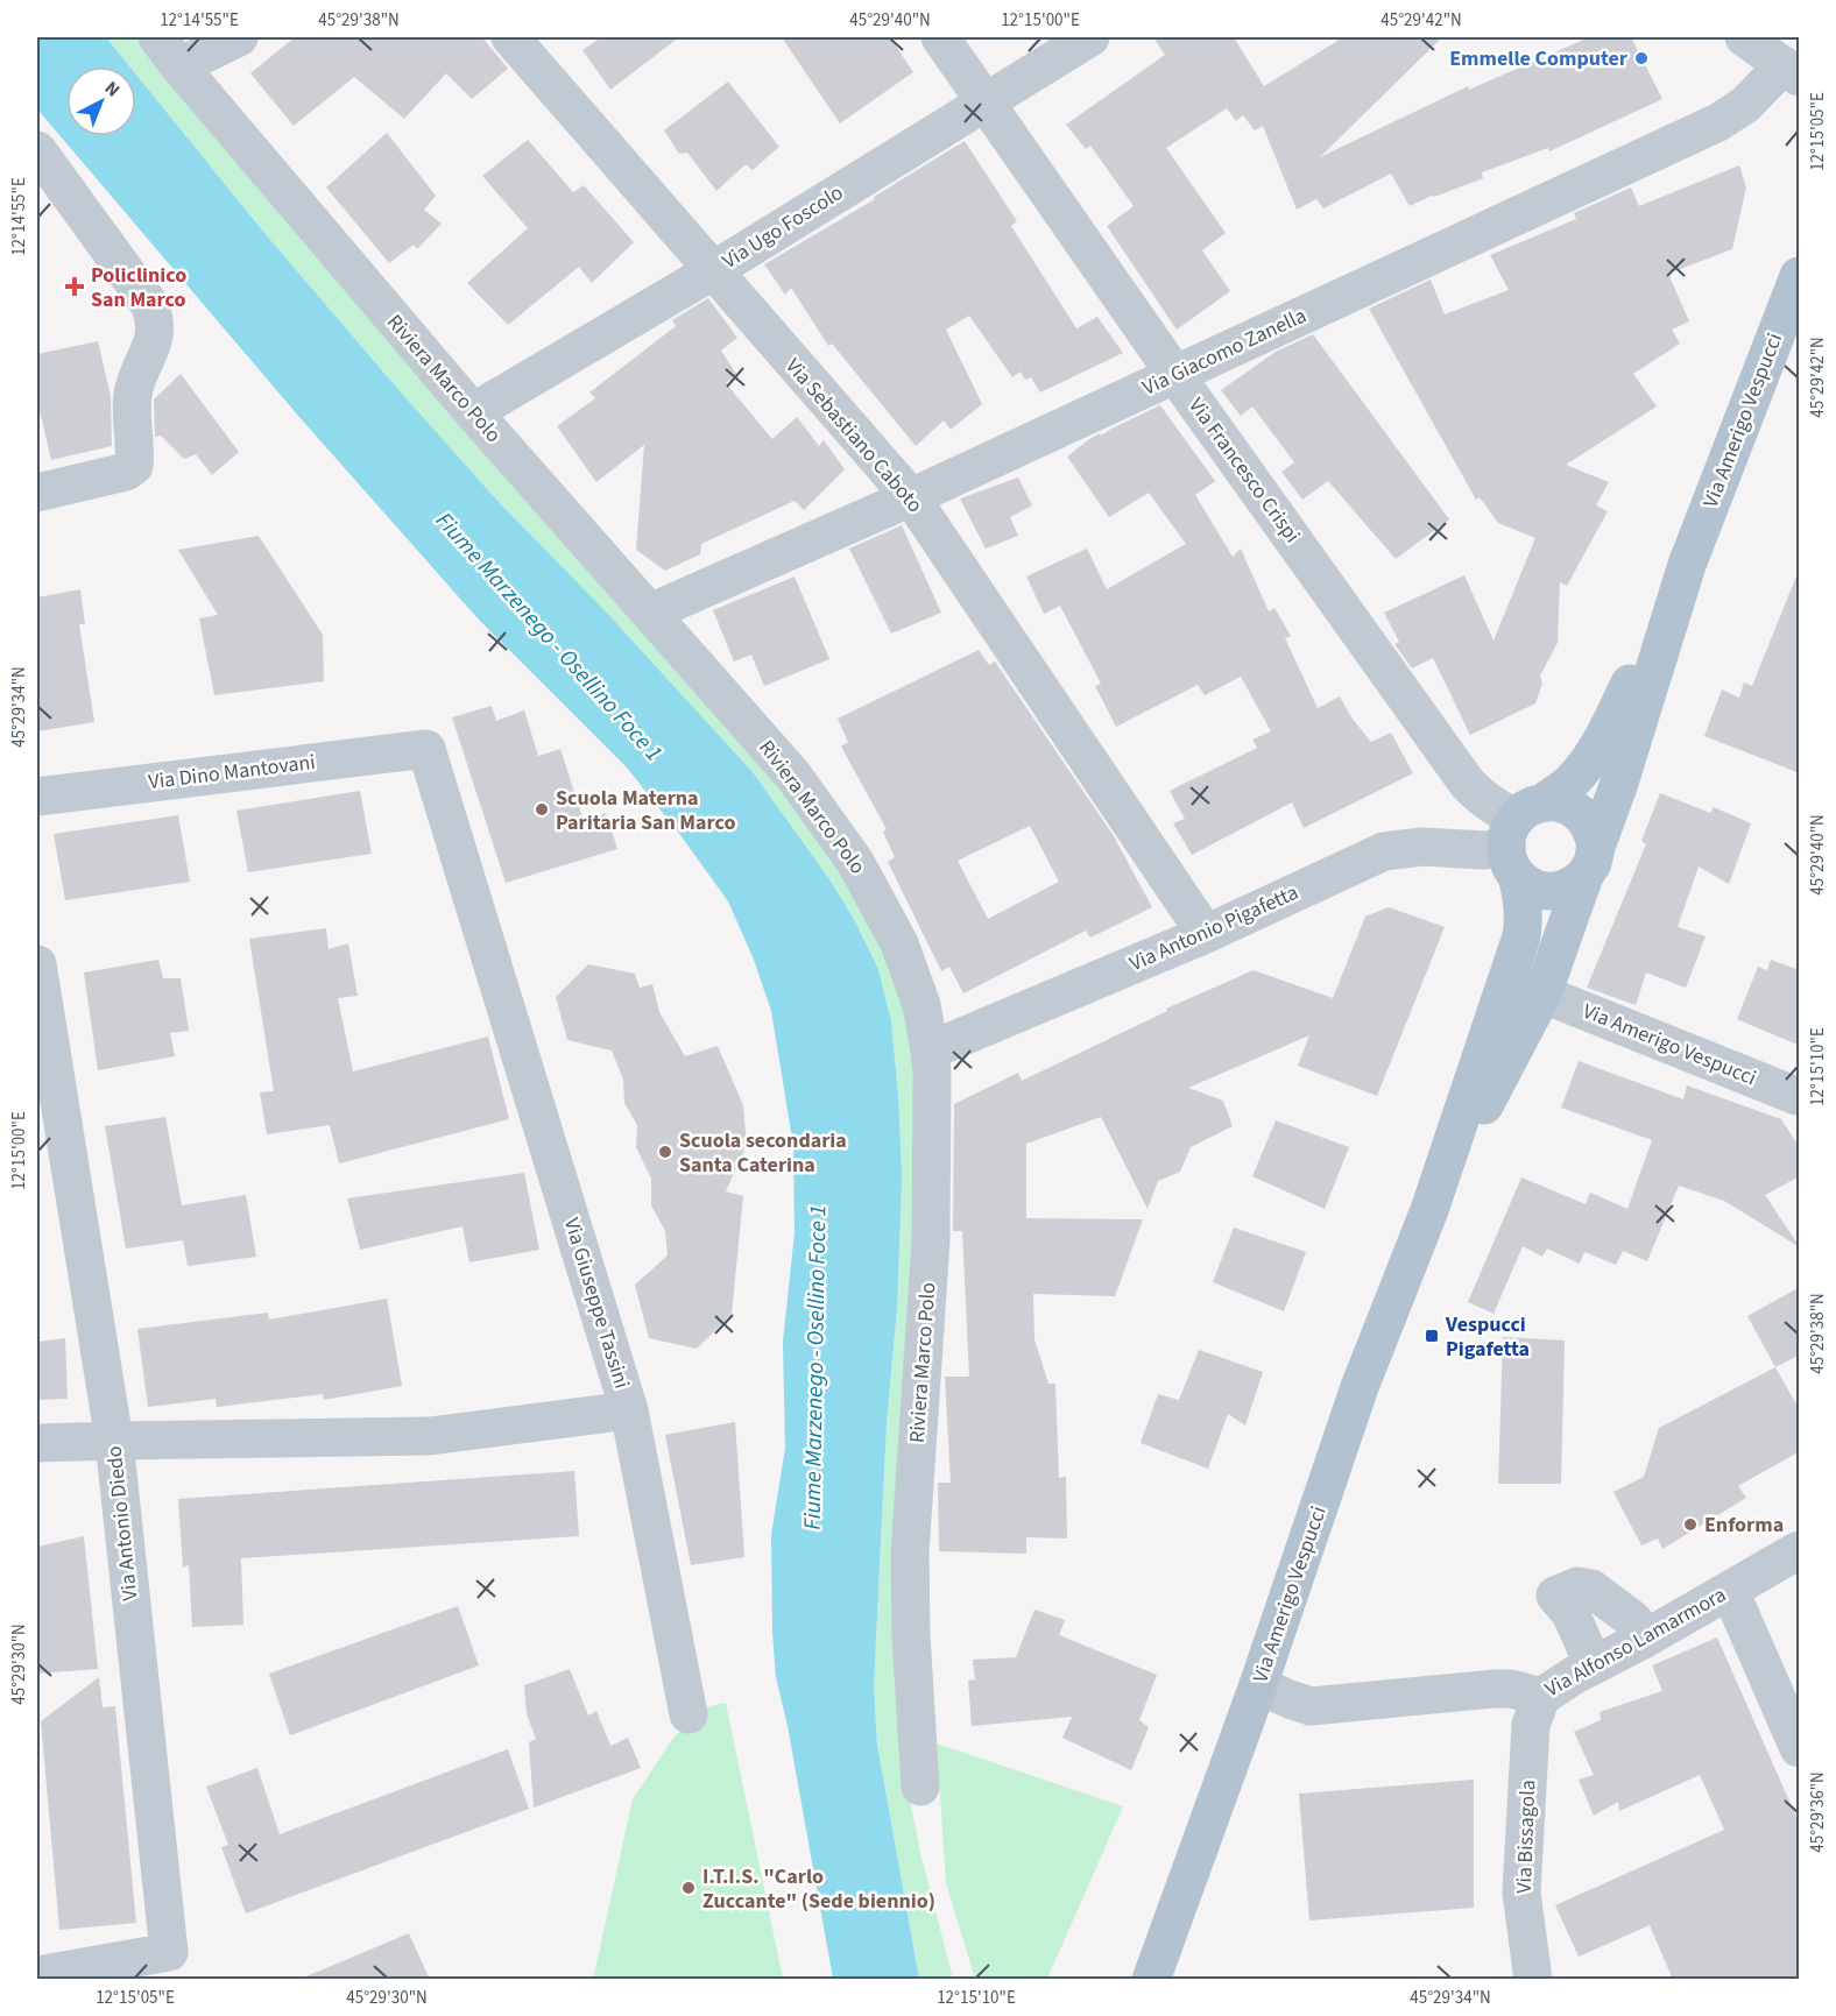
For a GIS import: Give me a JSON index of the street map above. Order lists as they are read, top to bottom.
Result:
{
  "streets": {
    "main road": ["Via Amerigo Vespucci"],
    "street": [
      "Via Ugo Foscolo",
      "Via Giacomo Zanella",
      "Riviera Marco Polo",
      "Via Sebastiano Caboto",
      "Via Francesco Crispi",
      "Via Dino Mantovani",
      "Via Antonio Pigafetta",
      "Via Giuseppe Tassini",
      "Via Antonio Diedo",
      "Via Alfonso Lamarmora",
      "Via Bissagola"
    ]
  },
  "crossings": [
    ["Via Ugo Foscolo", "Riviera Marco Polo"],
    ["Via Ugo Foscolo", "Via Sebastiano Caboto"],
    ["Via Ugo Foscolo", "Via Francesco Crispi"],
    ["Via Giacomo Zanella", "Riviera Marco Polo"],
    ["Via Giacomo Zanella", "Via Sebastiano Caboto"],
    ["Via Giacomo Zanella", "Via Francesco Crispi"],
    ["Riviera Marco Polo", "Via Antonio Pigafetta"],
    ["Via Amerigo Vespucci", "Via Francesco Crispi"],
    ["Via Amerigo Vespucci", "Via Antonio Pigafetta"],
    ["Via Amerigo Vespucci", "Via Alfonso Lamarmora"],
    ["Via Sebastiano Caboto", "Via Antonio Pigafetta"],
    ["Via Francesco Crispi", "Via Antonio Pigafetta"],
    ["Via Dino Mantovani", "Via Giuseppe Tassini"],
    ["Via Giuseppe Tassini", "Via Antonio Diedo"],
    ["Via Alfonso Lamarmora", "Via Bissagola"]
  ],
  "water": ["Fiume Marzenego - Osellino Foce 1"],
  "places": {
    "other": [
      "Emmelle Computer",
      "Scuola Materna Paritaria San Marco",
      "Scuola secondaria Santa Caterina",
      "Enforma",
      "I.T.I.S. \"Carlo Zuccante\" (Sede biennio)"
    ],
    "health": ["Policlinico San Marco"],
    "transit": ["Vespucci Pigafetta"]
  },
  "north": "top right",
  "coordinates": [
    "12°14'55\"E",
    "45°29'38\"N",
    "45°29'40\"N",
    "12°15'00\"E",
    "45°29'42\"N",
    "12°15'05\"E",
    "45°29'34\"N",
    "12°15'10\"E",
    "45°29'30\"N",
    "45°29'36\"N"
  ]
}
